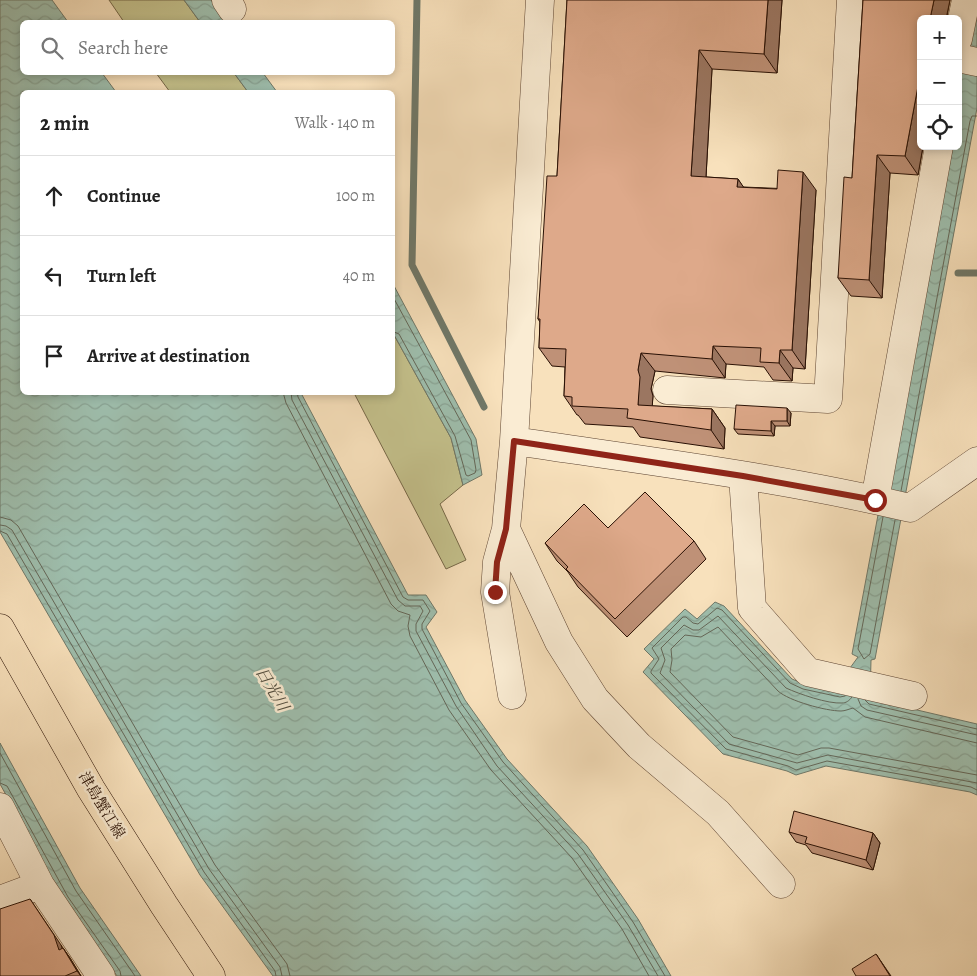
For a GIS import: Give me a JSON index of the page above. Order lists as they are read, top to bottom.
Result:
{
  "streets": {
    "main road": ["津島蟹江線"]
  },
  "water": ["日光川"],
  "page": {
    "map_buttons": ["+", "−"],
    "search": "Search here",
    "heading": ["2 min", "Walk · 140 m"],
    "list": [
      ["Continue", "100 m"],
      ["Turn left", "40 m"],
      "Arrive at destination"
    ]
  }
}
